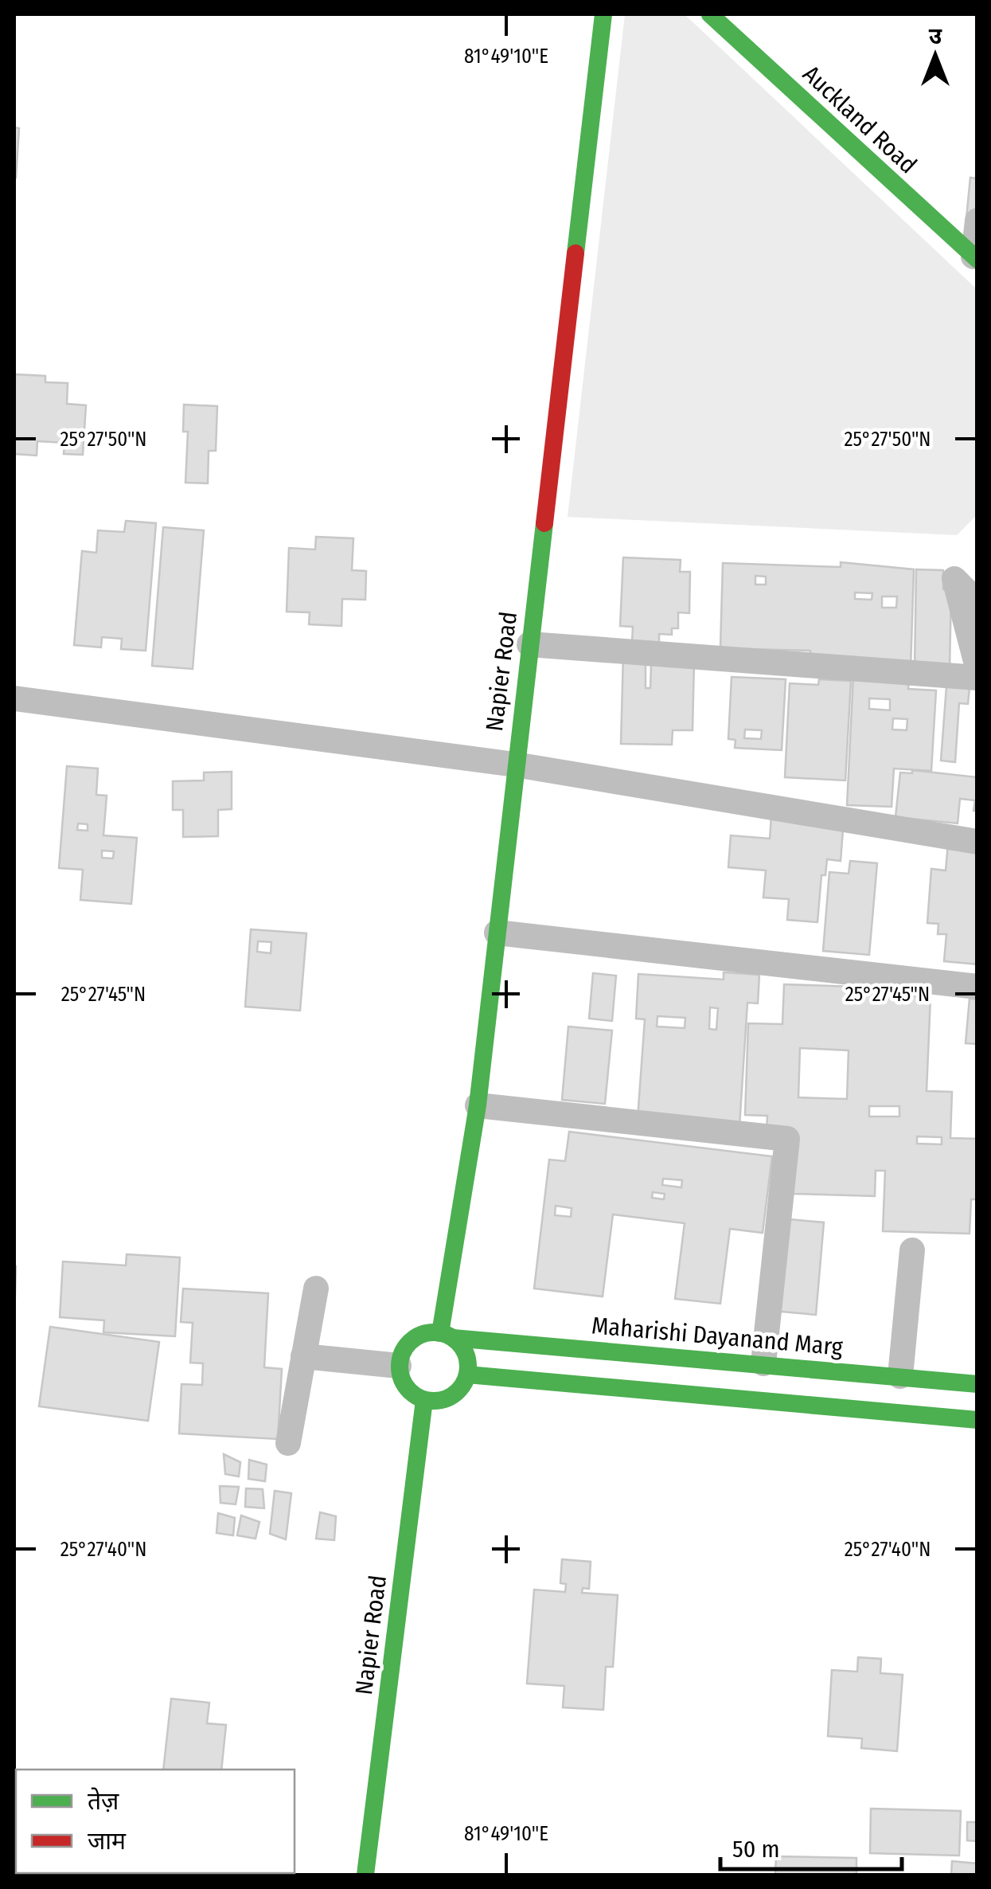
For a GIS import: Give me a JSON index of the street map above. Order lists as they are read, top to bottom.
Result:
{
  "streets": {
    "street": ["Auckland Road", "Napier Road", "Maharishi Dayanand Marg"]
  },
  "crossings": [
    ["Napier Road", "Maharishi Dayanand Marg"]
  ],
  "legend": ["तेज़", "जाम"],
  "scale_bar": "50 m",
  "north": "top",
  "coordinates": [
    "81°49'10\"E",
    "25°27'50\"N",
    "25°27'45\"N",
    "25°27'40\"N"
  ]
}
